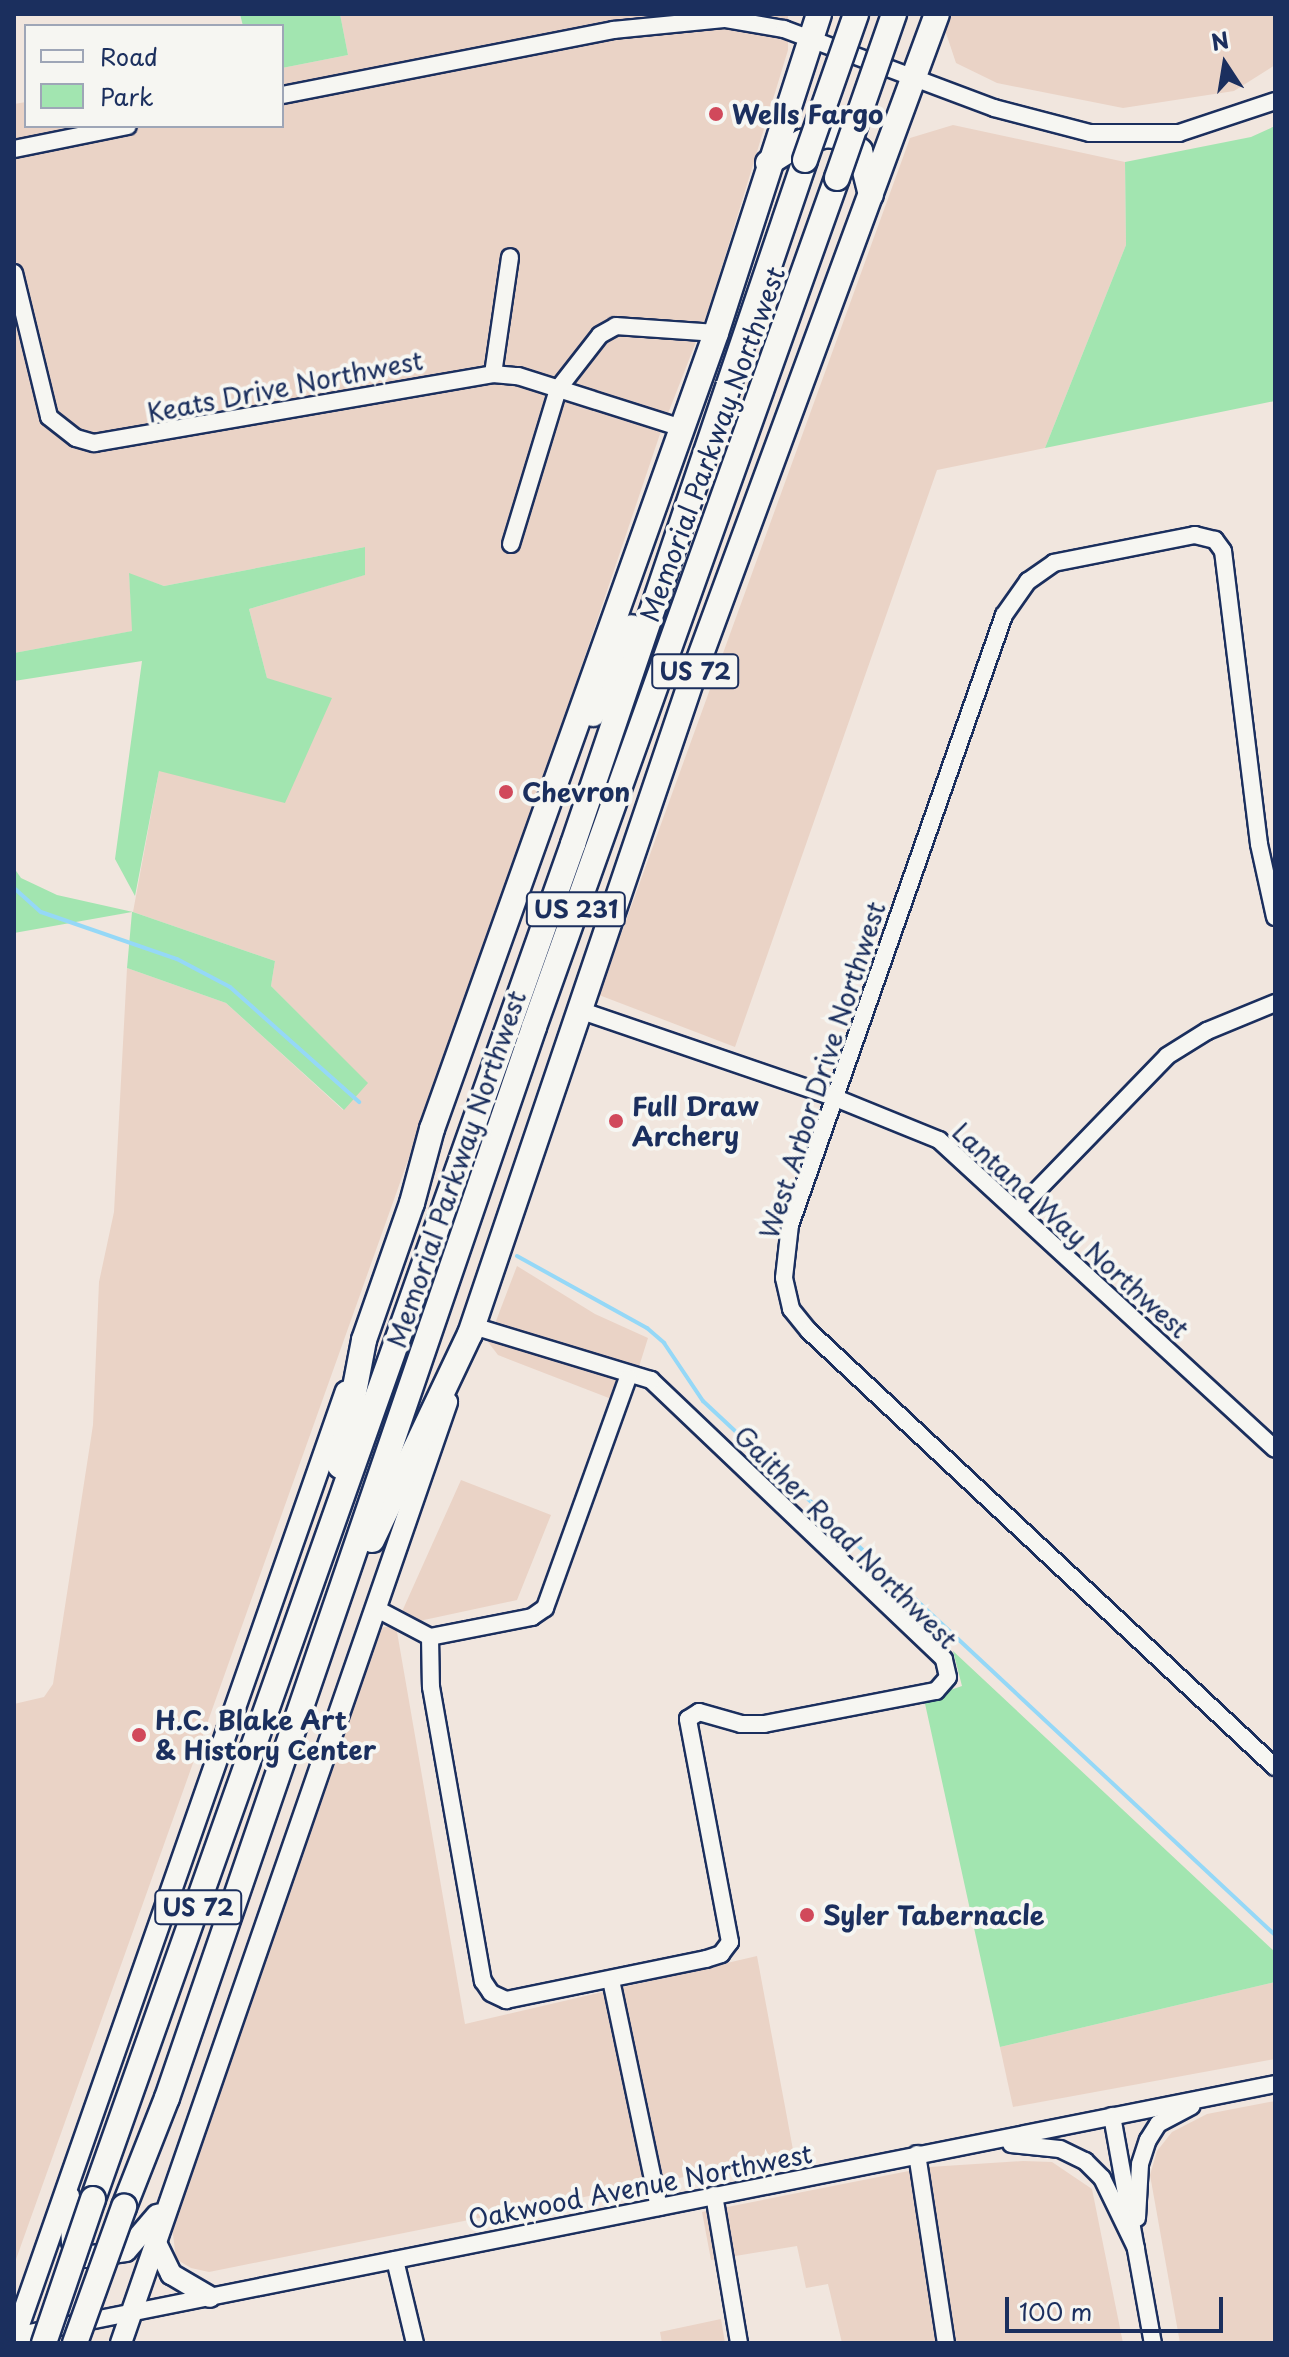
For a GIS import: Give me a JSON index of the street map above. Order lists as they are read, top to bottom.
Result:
{
  "streets": {
    "highway": ["Memorial Parkway Northwest", "US 72", "US 231"],
    "street": [
      "Keats Drive Northwest",
      "West Arbor Drive Northwest",
      "Lantana Way Northwest",
      "Gaither Road Northwest",
      "Oakwood Avenue Northwest"
    ]
  },
  "crossings": [
    ["Keats Drive Northwest", "US 72"],
    ["Memorial Parkway Northwest", "US 72"],
    ["US 72", "Lantana Way Northwest"],
    ["US 72", "Gaither Road Northwest"],
    ["West Arbor Drive Northwest", "Lantana Way Northwest"]
  ],
  "places": [
    "Wells Fargo",
    "Chevron",
    "Full Draw Archery",
    "H.C. Blake Art & History Center",
    "Syler Tabernacle"
  ],
  "legend": ["Road", "Park"],
  "scale_bar": "100 m",
  "north": "top"
}
